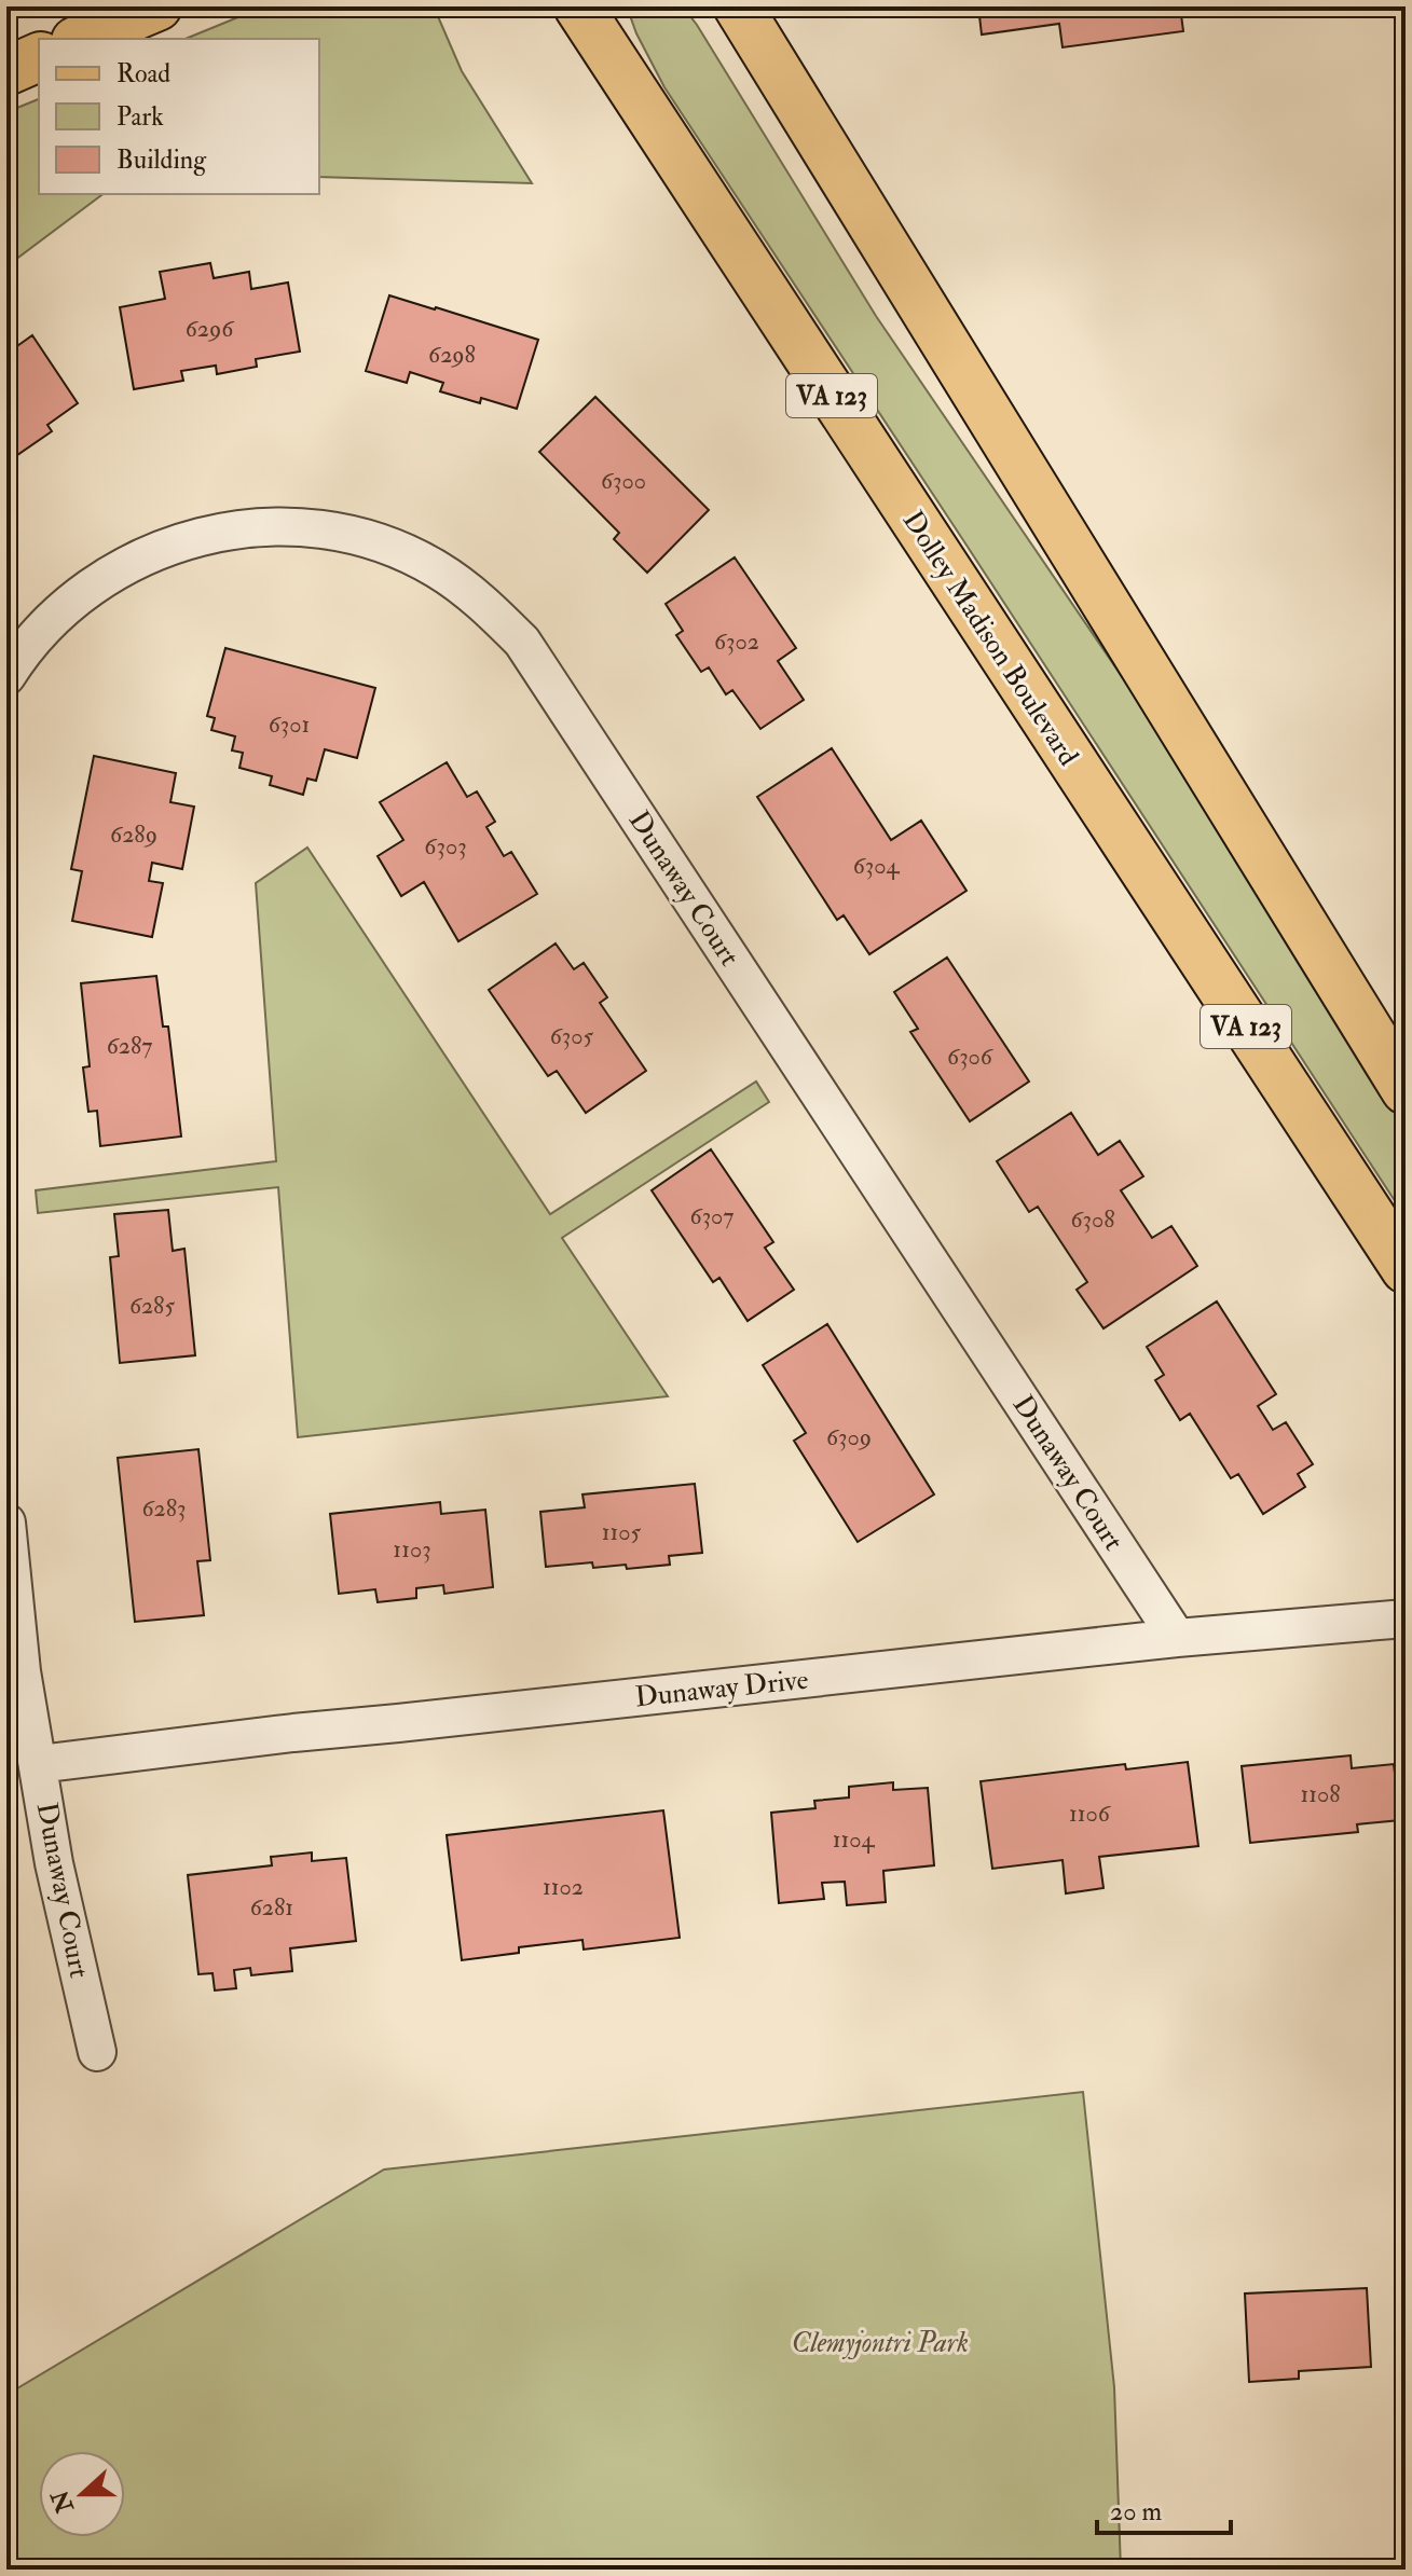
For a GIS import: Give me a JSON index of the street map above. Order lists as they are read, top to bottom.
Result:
{
  "streets": {
    "main road": ["VA 123", "Dolley Madison Boulevard"],
    "street": ["Dunaway Court", "Dunaway Drive"]
  },
  "crossings": [
    ["Dunaway Court", "Dunaway Drive"]
  ],
  "parks": ["Clemyjontri Park"],
  "house_numbers": [
    "6296",
    "6298",
    "6300",
    "6302",
    "6301",
    "6289",
    "6303",
    "6304",
    "6305",
    "6287",
    "6306",
    "6307",
    "6308",
    "6285",
    "6309",
    "6283",
    "1105",
    "1103",
    "1108",
    "1106",
    "1104",
    "1102",
    "6281"
  ],
  "legend": ["Road", "Park", "Building"],
  "scale_bar": "20 m",
  "north": "left"
}
